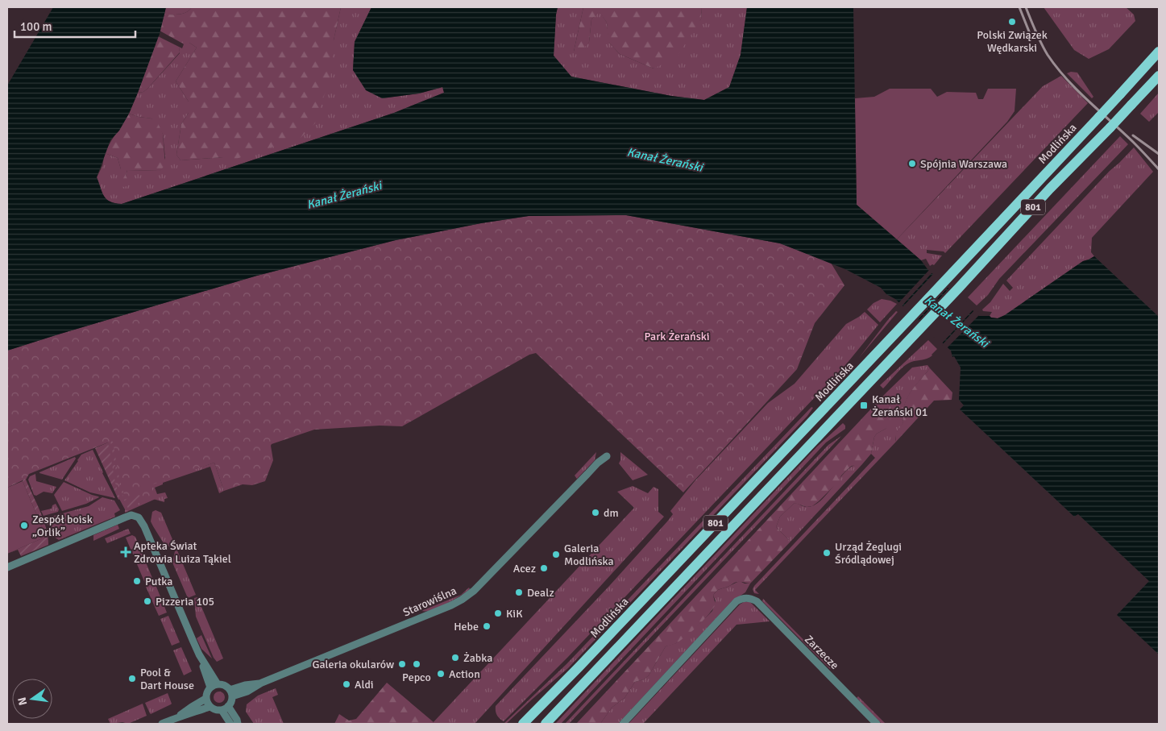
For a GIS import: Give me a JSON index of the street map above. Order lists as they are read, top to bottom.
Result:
{
  "streets": {
    "main road": ["Modlińska", "801"],
    "street": ["Starowiślna", "Zarzecze"]
  },
  "water": ["Kanał Żerański"],
  "parks": ["Park Żerański"],
  "places": {
    "other": [
      "Polski Związek Wędkarski",
      "Spójnia Warszawa",
      "dm",
      "Zespół boisk „Orlik”",
      "Urząd Żeglugi Śródlądowej",
      "Galeria Modlińska",
      "Acez",
      "Putka",
      "Dealz",
      "Pizzeria 105",
      "KiK",
      "Hebe",
      "Żabka",
      "Galeria okularów",
      "Pepco",
      "Action",
      "Pool & Dart House",
      "Aldi"
    ],
    "transit": ["Kanał Żerański 01"],
    "health": ["Apteka Świat Zdrowia Luiza Tąkiel"]
  },
  "scale_bar": "100 m",
  "north": "left"
}
